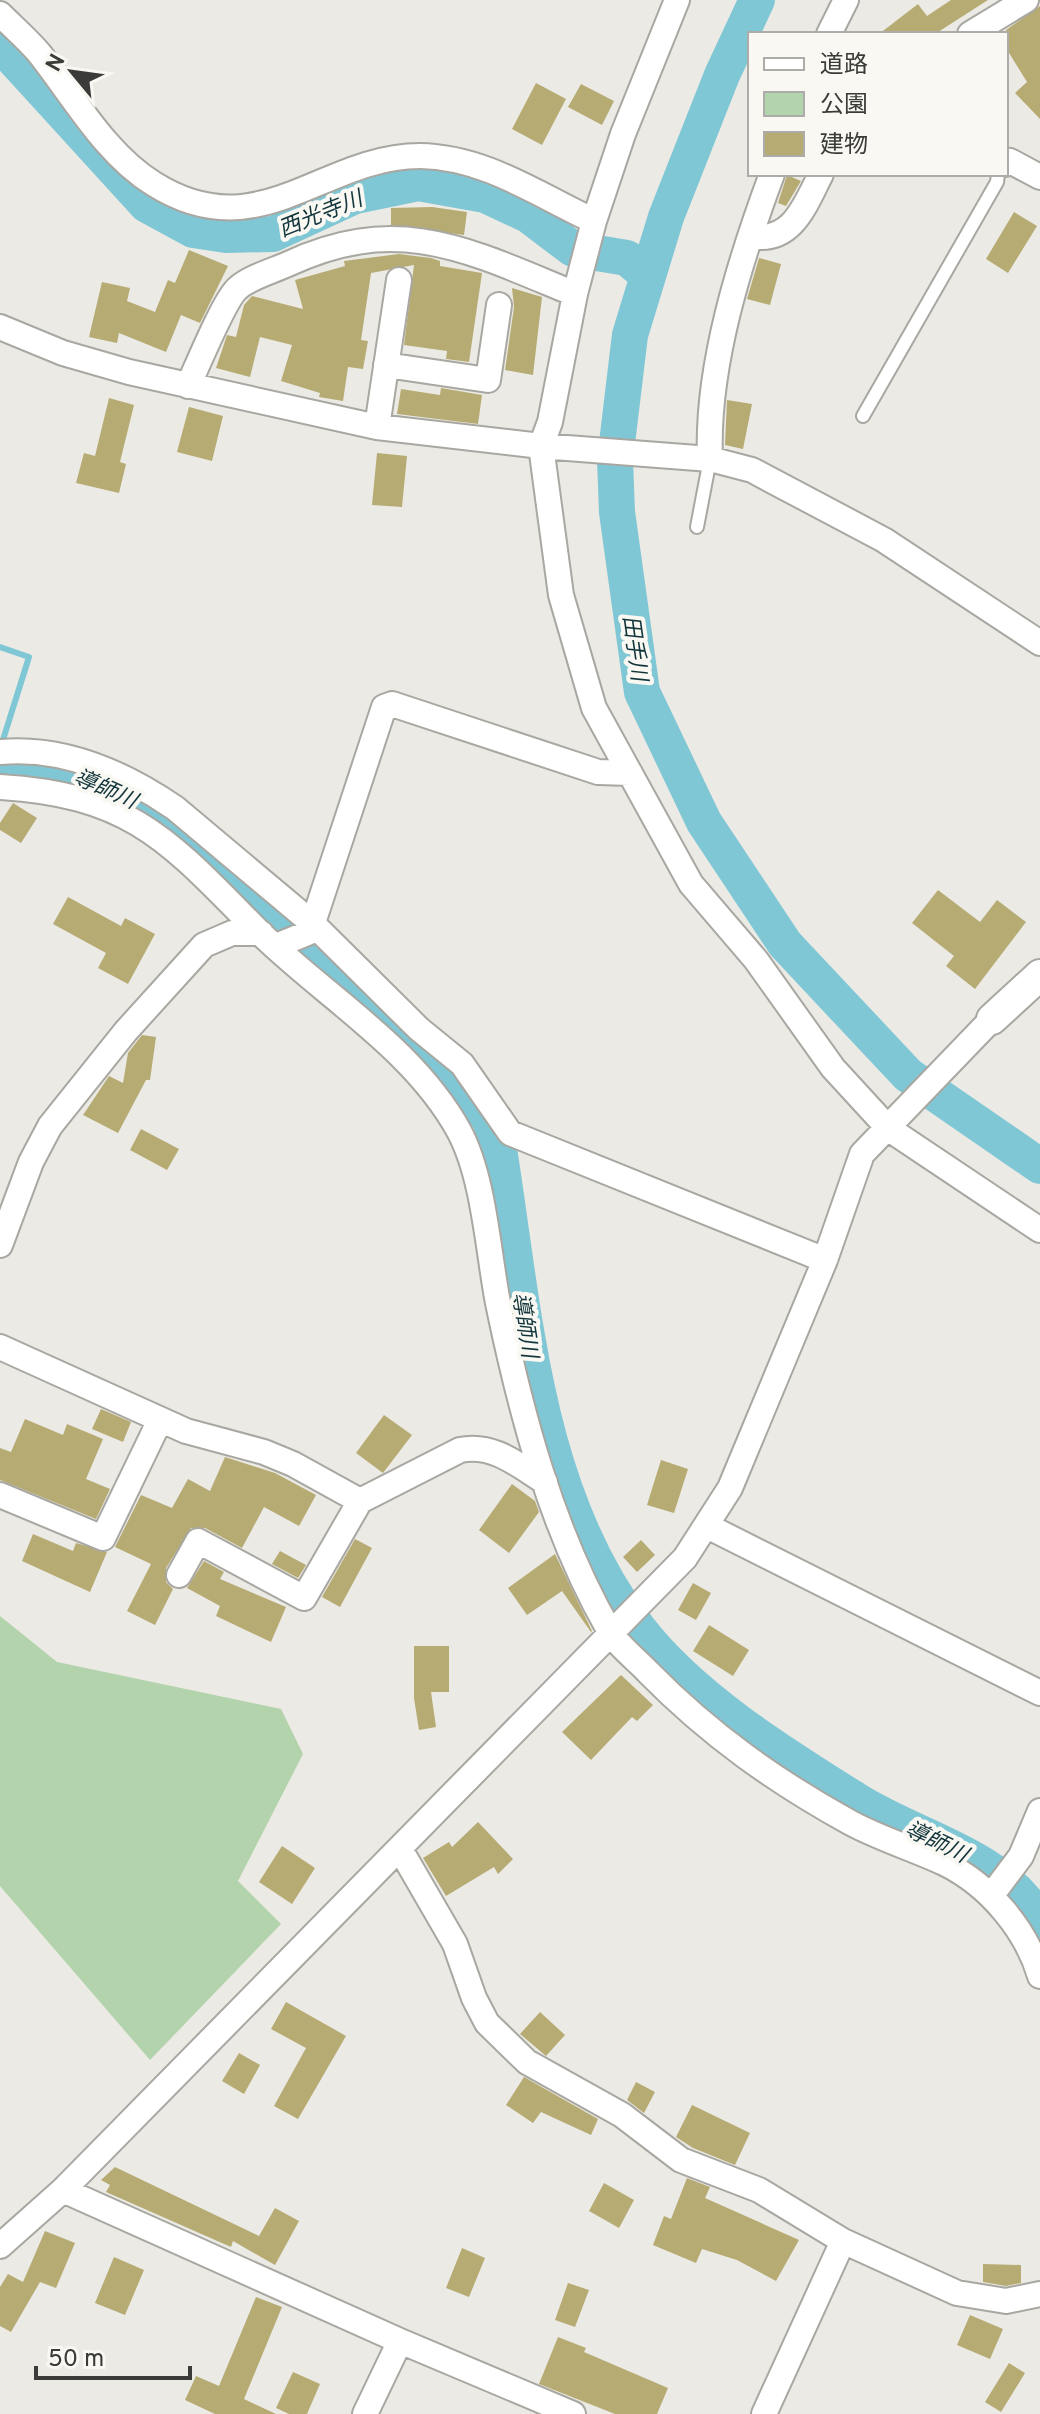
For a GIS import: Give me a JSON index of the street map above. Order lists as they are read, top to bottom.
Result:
{
  "water": ["西光寺川", "田手川", "導師川"],
  "legend": ["道路", "公園", "建物"],
  "scale_bar": "50 m",
  "north": "top left"
}
